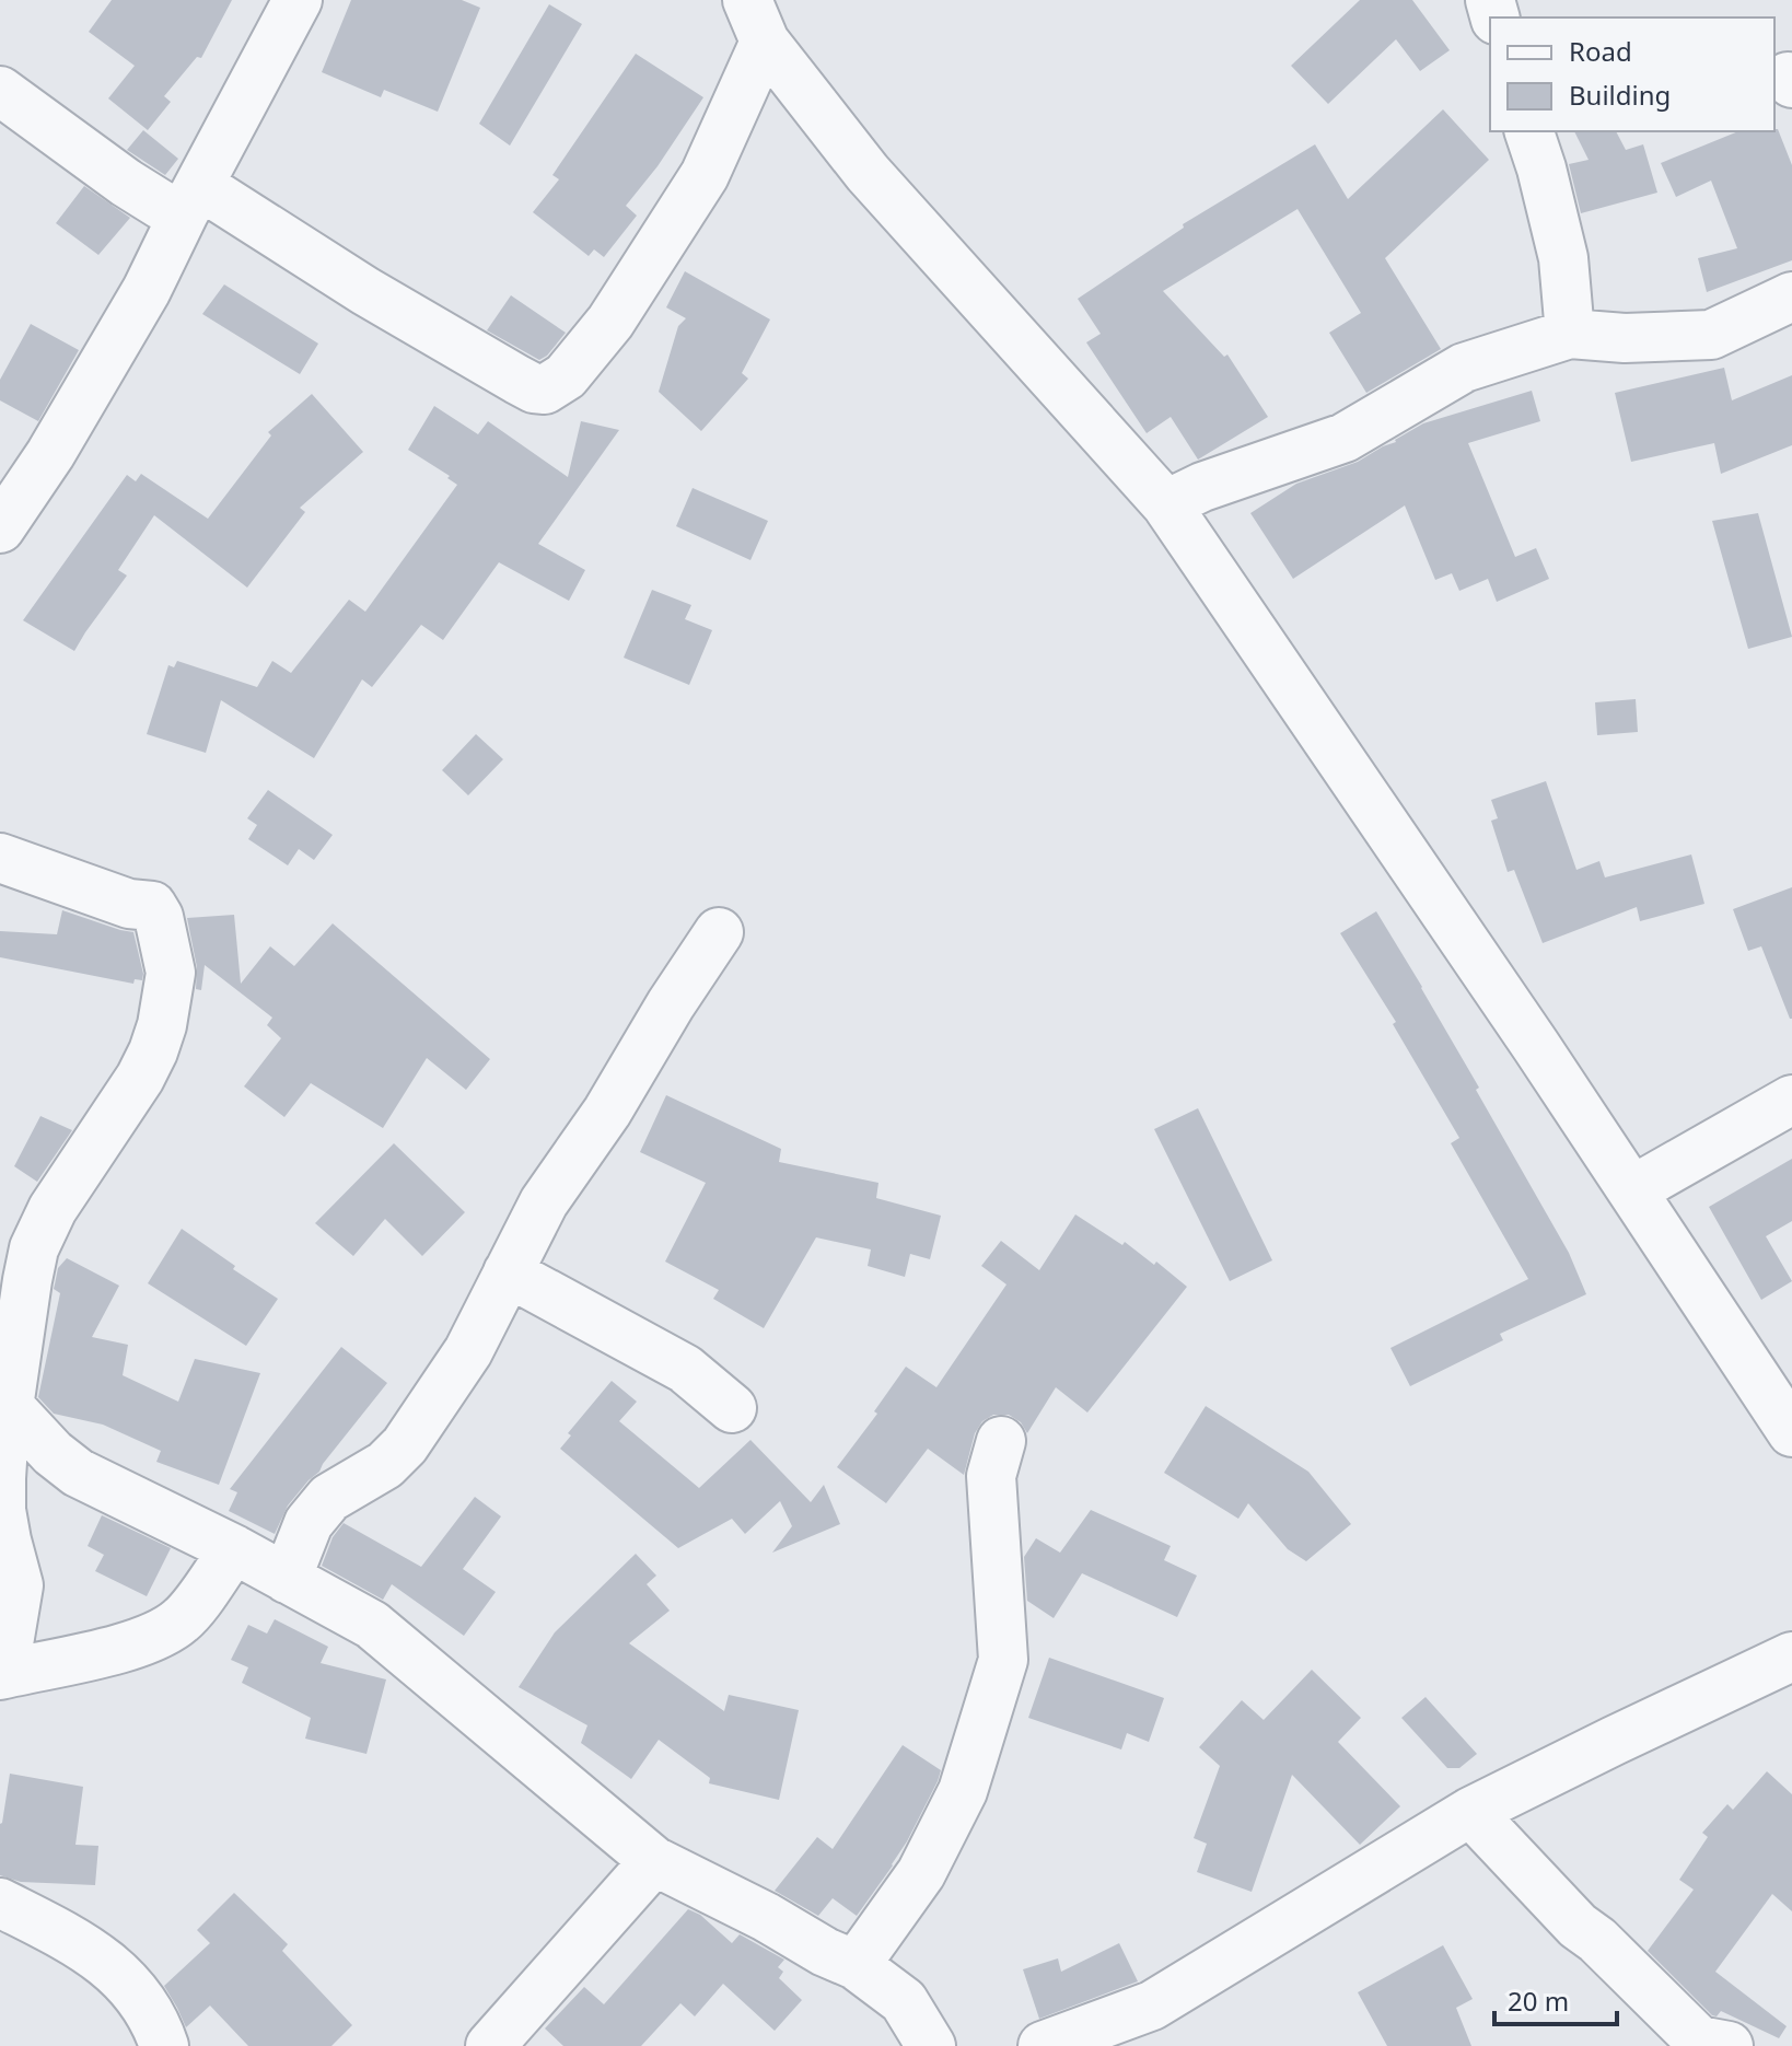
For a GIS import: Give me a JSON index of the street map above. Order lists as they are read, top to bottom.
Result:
{
  "legend": ["Road", "Building"],
  "scale_bar": "20 m"
}
